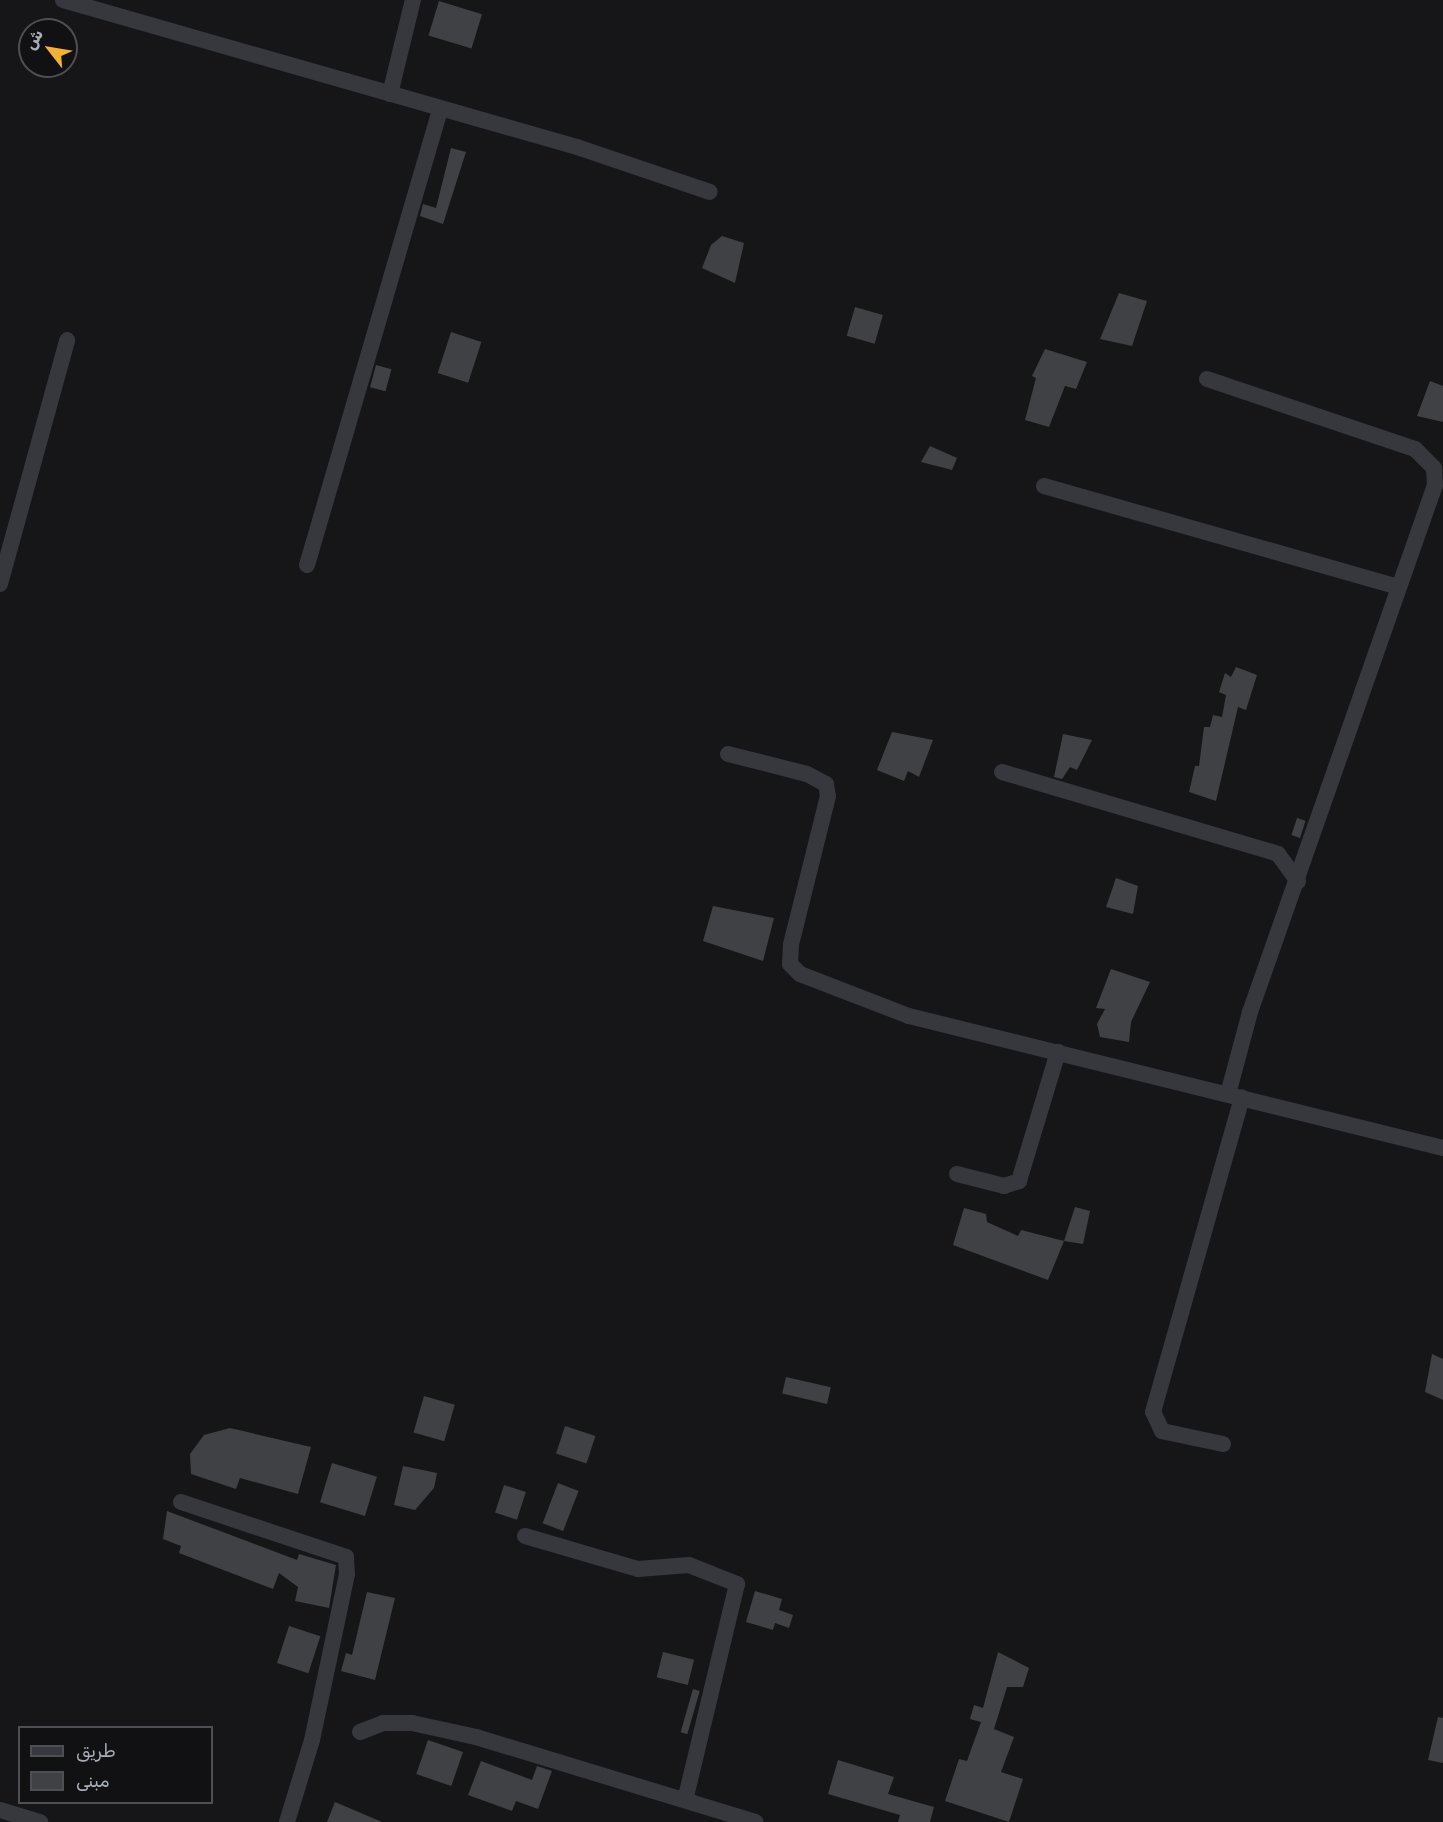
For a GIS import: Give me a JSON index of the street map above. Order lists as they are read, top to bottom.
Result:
{
  "legend": ["طريق", "مبنى"],
  "north": "top left"
}
